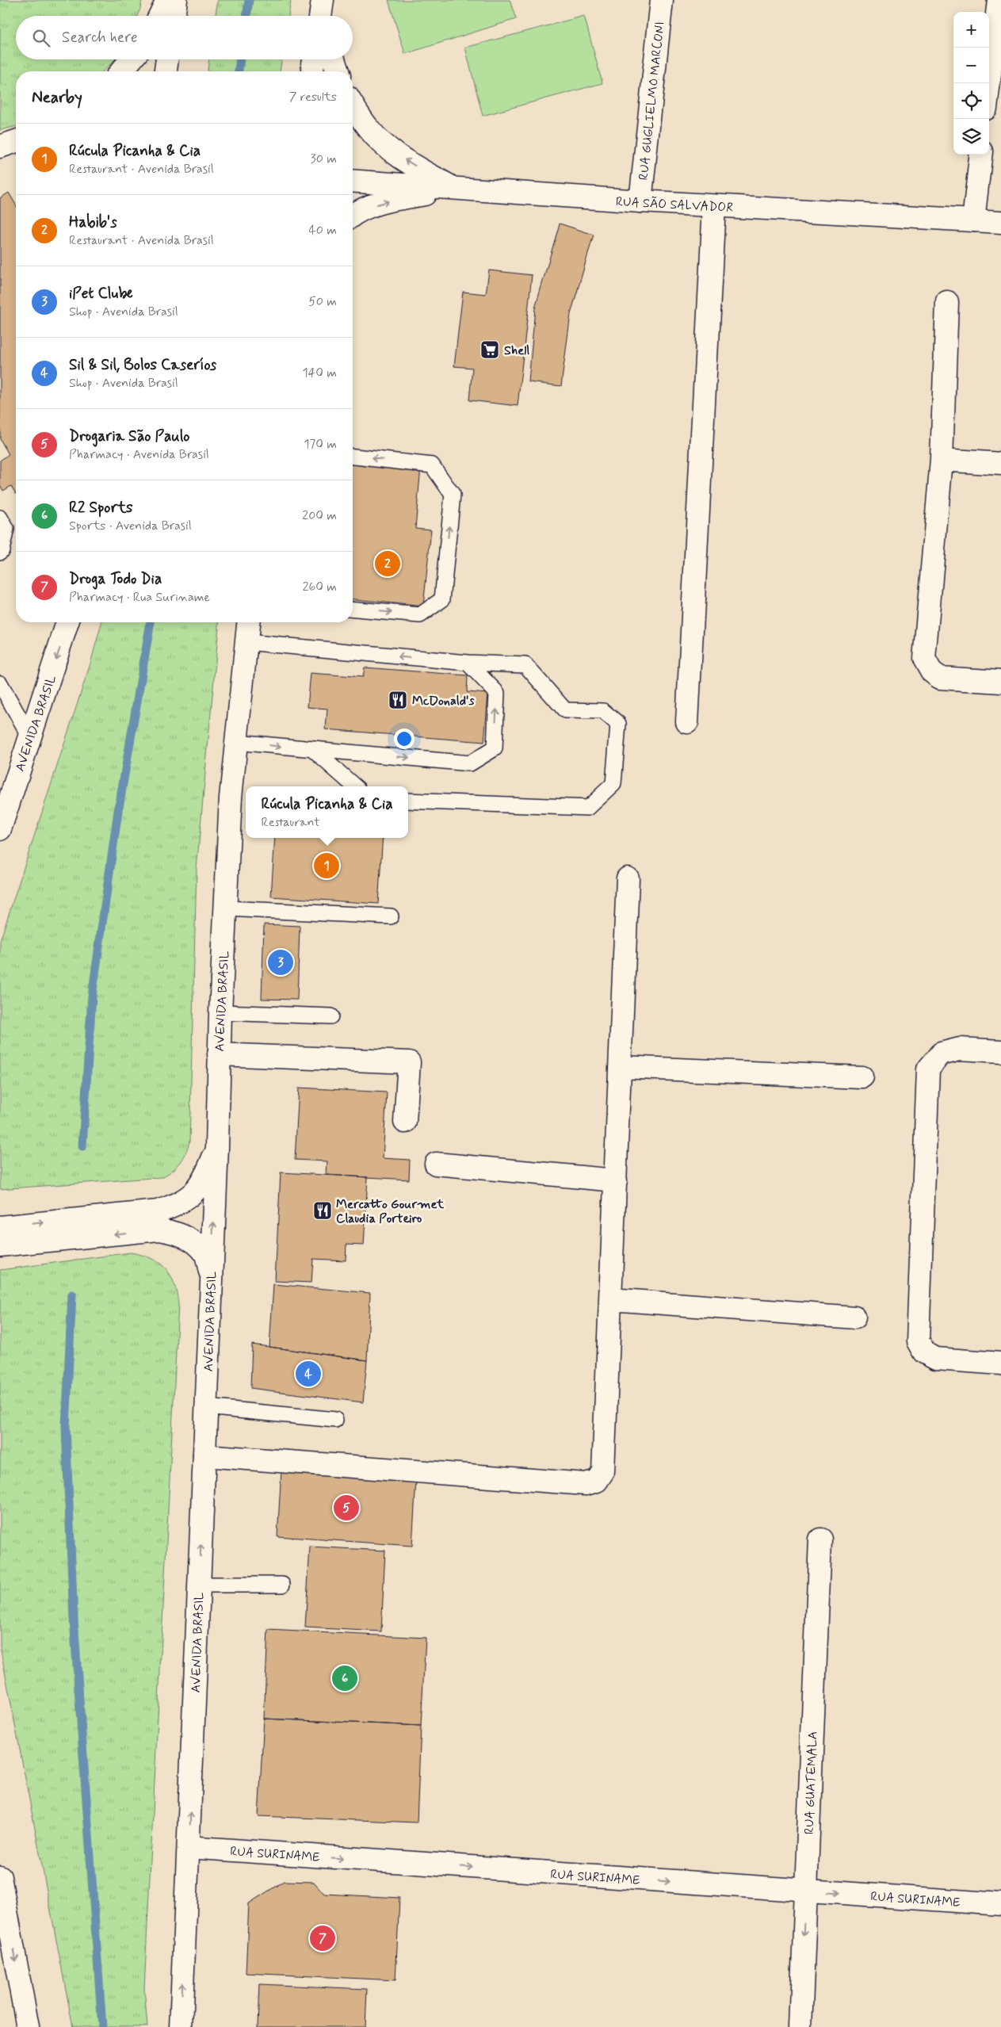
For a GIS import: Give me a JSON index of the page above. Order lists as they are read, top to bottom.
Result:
{
  "streets": {
    "street": [
      "RUA GUGLIELMO MARCONI",
      "RUA SÃO SALVADOR",
      "AVENIDA BRASIL",
      "RUA GUATEMALA",
      "RUA SURINAME"
    ]
  },
  "crossings": [
    ["RUA GUGLIELMO MARCONI", "RUA SÃO SALVADOR"],
    ["AVENIDA BRASIL", "RUA SURINAME"],
    ["RUA GUATEMALA", "RUA SURINAME"]
  ],
  "one_way": ["RUA SURINAME"],
  "places": {
    "supermarket": ["Shell"],
    "restaurant": ["McDonald's", "Mercatto Gourmet Claudia Porteiro"]
  },
  "page": {
    "map_buttons": ["+", "−"],
    "search": "Search here",
    "heading": ["Nearby", "7 results"],
    "list": [
      {
        "mark": "1",
        "name": "Rúcula Picanha & Cia",
        "note": "Restaurant · Avenida Brasil",
        "value": "30 m"
      },
      {
        "mark": "2",
        "name": "Habib's",
        "note": "Restaurant · Avenida Brasil",
        "value": "40 m"
      },
      {
        "mark": "3",
        "name": "iPet Clube",
        "note": "Shop · Avenida Brasil",
        "value": "50 m"
      },
      {
        "mark": "4",
        "name": "Sil & Sil, Bolos Caseríos",
        "note": "Shop · Avenida Brasil",
        "value": "140 m"
      },
      {
        "mark": "5",
        "name": "Drogaria São Paulo",
        "note": "Pharmacy · Avenida Brasil",
        "value": "170 m"
      },
      {
        "mark": "6",
        "name": "R2 Sports",
        "note": "Sports · Avenida Brasil",
        "value": "200 m"
      },
      {
        "mark": "7",
        "name": "Droga Todo Dia",
        "note": "Pharmacy · Rua Suriname",
        "value": "260 m"
      }
    ],
    "pins": [
      "2",
      "1",
      "3",
      "4",
      "5",
      "6",
      "7"
    ],
    "popup": ["Rúcula Picanha & Cia", "Restaurant"]
  }
}
